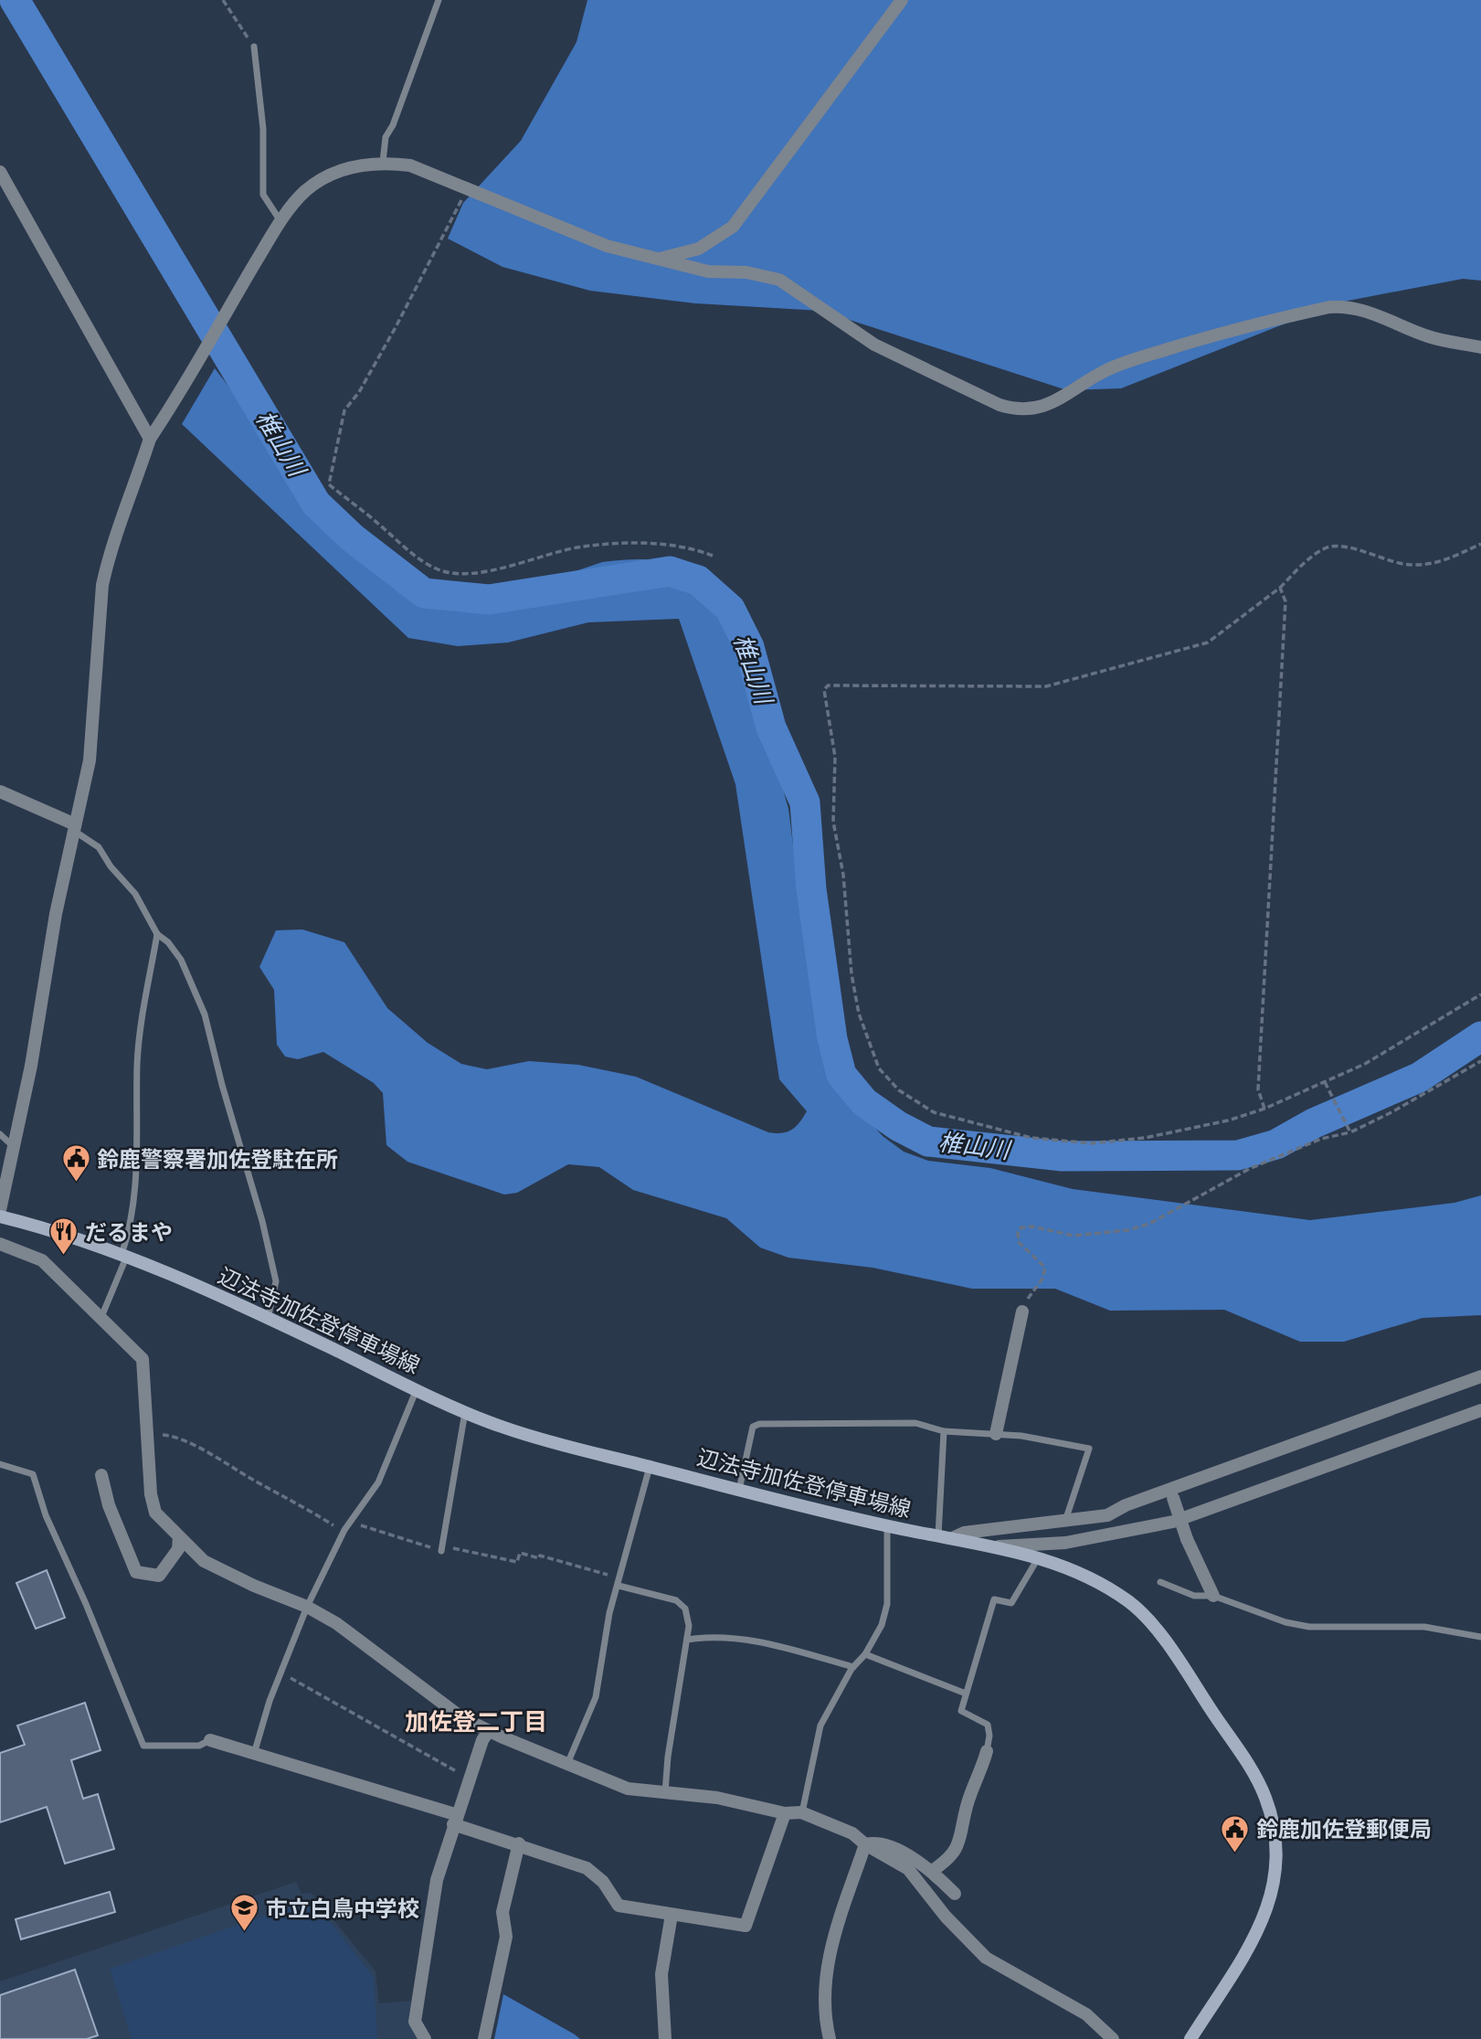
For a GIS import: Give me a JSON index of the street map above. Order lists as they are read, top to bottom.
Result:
{
  "streets": {
    "main road": ["辺法寺加佐登停車場線"]
  },
  "districts": ["加佐登二丁目"],
  "water": ["椎山川"],
  "places": {
    "public building": ["鈴鹿警察署加佐登駐在所", "鈴鹿加佐登郵便局"],
    "restaurant": ["だるまや"],
    "school or university": ["市立白鳥中学校"]
  }
}
